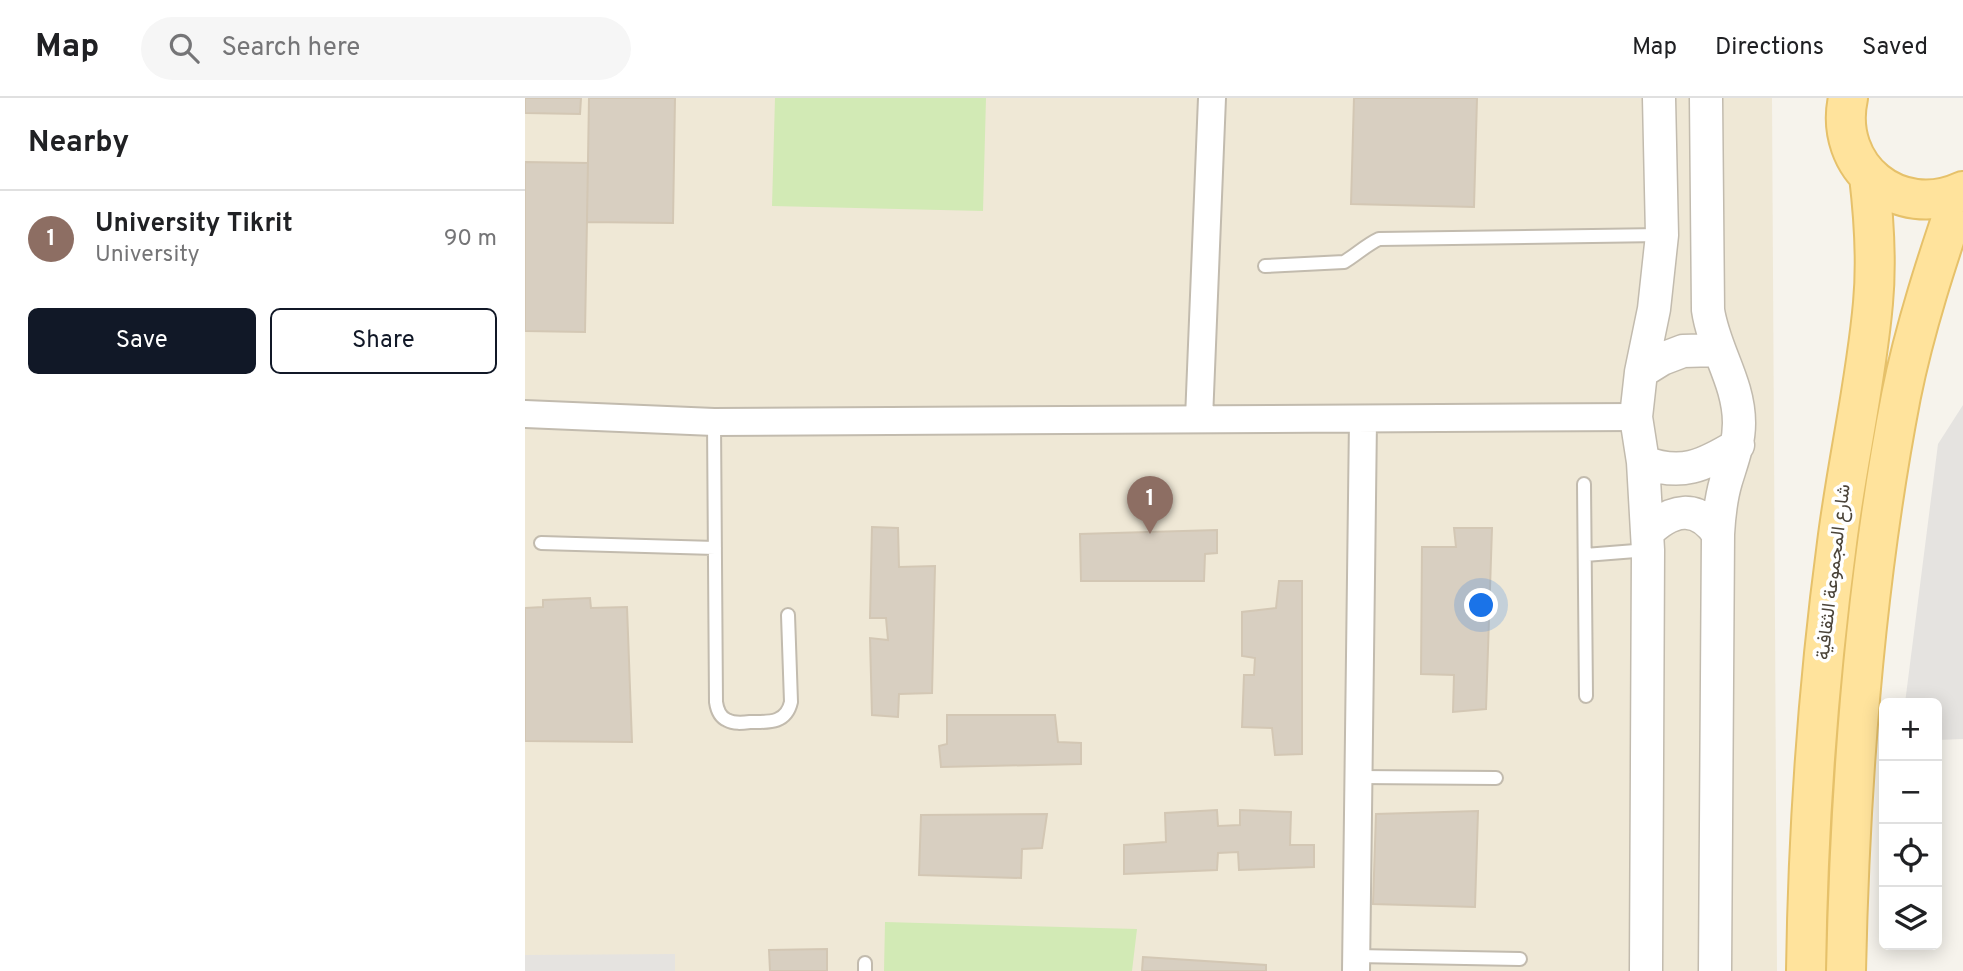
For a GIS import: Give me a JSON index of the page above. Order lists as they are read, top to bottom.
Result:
{
  "streets": {
    "main road": ["شارع المجموعة الثقافية"]
  },
  "page": {
    "header": "Map",
    "search": "Search here",
    "nav": ["Map", "Directions", "Saved"],
    "heading": "Nearby",
    "list": [
      {
        "mark": "1",
        "name": "University Tikrit",
        "note": "University",
        "value": "90 m"
      }
    ],
    "buttons": ["Save", "Share"],
    "pins": "1",
    "map_buttons": ["+", "−"]
  }
}
